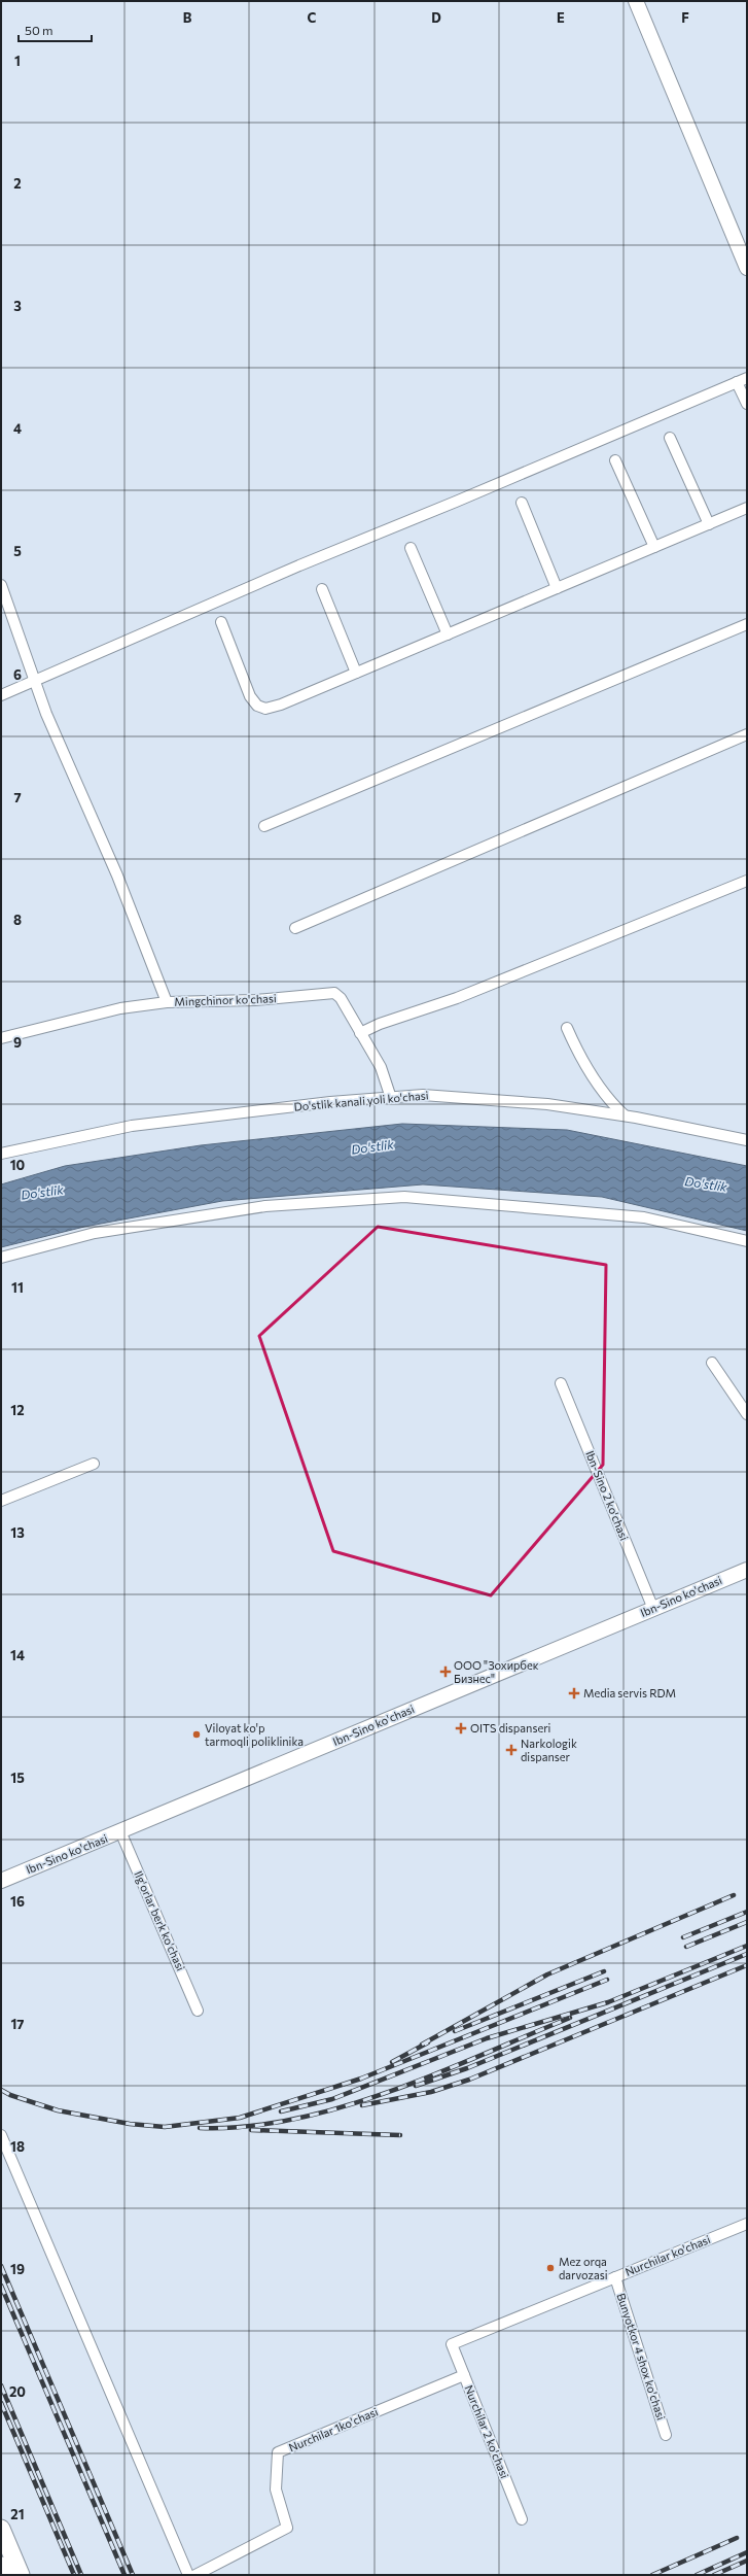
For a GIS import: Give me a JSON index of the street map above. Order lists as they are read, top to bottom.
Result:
{
  "streets": {
    "main road": ["Ibn-Sino ko'chasi"],
    "street": [
      "Mingchinor ko'chasi",
      "Do'stlik kanali yoli ko'chasi",
      "Ibn-Sino 2 ko'chasi",
      "Ilg'orlar berk ko'chasi",
      "Nurchilar ko'chasi",
      "Bunyotkor 4 shox ko'chasi",
      "Nurchilar 1ko'chasi",
      "Nurchilar 2 ko'chasi"
    ]
  },
  "crossings": [
    ["Mingchinor ko'chasi", "Do'stlik kanali yoli ko'chasi"],
    ["Ibn-Sino 2 ko'chasi", "Ibn-Sino ko'chasi"],
    ["Ibn-Sino ko'chasi", "Ilg'orlar berk ko'chasi"],
    ["Nurchilar ko'chasi", "Bunyotkor 4 shox ko'chasi"],
    ["Nurchilar ko'chasi", "Nurchilar 2 ko'chasi"],
    ["Nurchilar 1ko'chasi", "Nurchilar 2 ko'chasi"]
  ],
  "water": ["Do'stlik"],
  "places": {
    "health": [
      "ООО \"Зохирбек Бизнес\"",
      "Media servis RDM",
      "OITS dispanseri",
      "Narkologik dispanser"
    ],
    "other": ["Viloyat ko'p tarmoqli poliklinika", "Mez orqa darvozasi"]
  },
  "scale_bar": "50 m",
  "grid": {
    "columns": [
      "B",
      "C",
      "D",
      "E",
      "F"
    ],
    "rows": [
      "1",
      "2",
      "3",
      "4",
      "5",
      "6",
      "7",
      "8",
      "9",
      "10",
      "11",
      "12",
      "13",
      "14",
      "15",
      "16",
      "17",
      "18",
      "19",
      "20",
      "21"
    ]
  }
}
